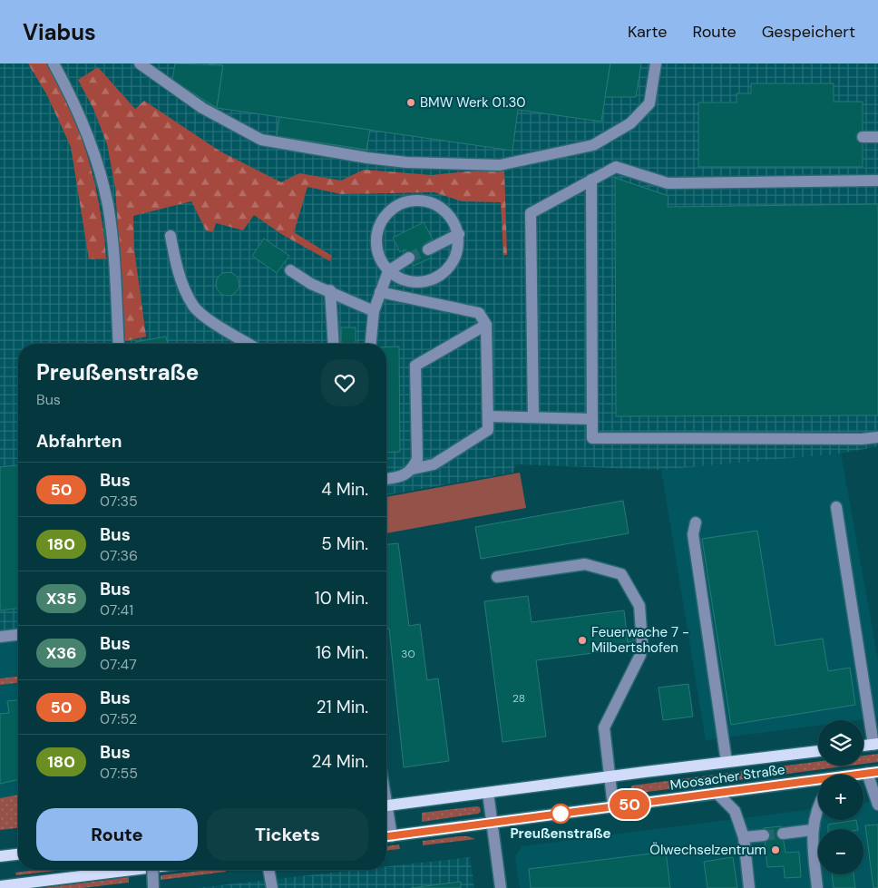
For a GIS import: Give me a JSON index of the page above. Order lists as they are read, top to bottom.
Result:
{
  "streets": {
    "main road": ["Moosacher Straße"]
  },
  "places": [
    "BMW Werk 01.30",
    "Feuerwache 7 - Milbertshofen",
    "Preußenstraße",
    "Ölwechselzentrum"
  ],
  "lines": ["bus line 50"],
  "house_numbers": ["30", "28"],
  "page": {
    "header": "Viabus",
    "nav": ["Karte", "Route", "Gespeichert"],
    "on_map": "50",
    "heading": [
      ["Preußenstraße", "Bus"],
      "Abfahrten"
    ],
    "list": [
      {
        "mark": "50",
        "name": "Bus",
        "note": "07:35",
        "value": "4 Min."
      },
      {
        "mark": "180",
        "name": "Bus",
        "note": "07:36",
        "value": "5 Min."
      },
      {
        "mark": "X35",
        "name": "Bus",
        "note": "07:41",
        "value": "10 Min."
      },
      {
        "mark": "X36",
        "name": "Bus",
        "note": "07:47",
        "value": "16 Min."
      },
      {
        "mark": "50",
        "name": "Bus",
        "note": "07:52",
        "value": "21 Min."
      },
      {
        "mark": "180",
        "name": "Bus",
        "note": "07:55",
        "value": "24 Min."
      }
    ],
    "map_buttons": ["+", "−"],
    "buttons": ["Route", "Tickets"]
  }
}
